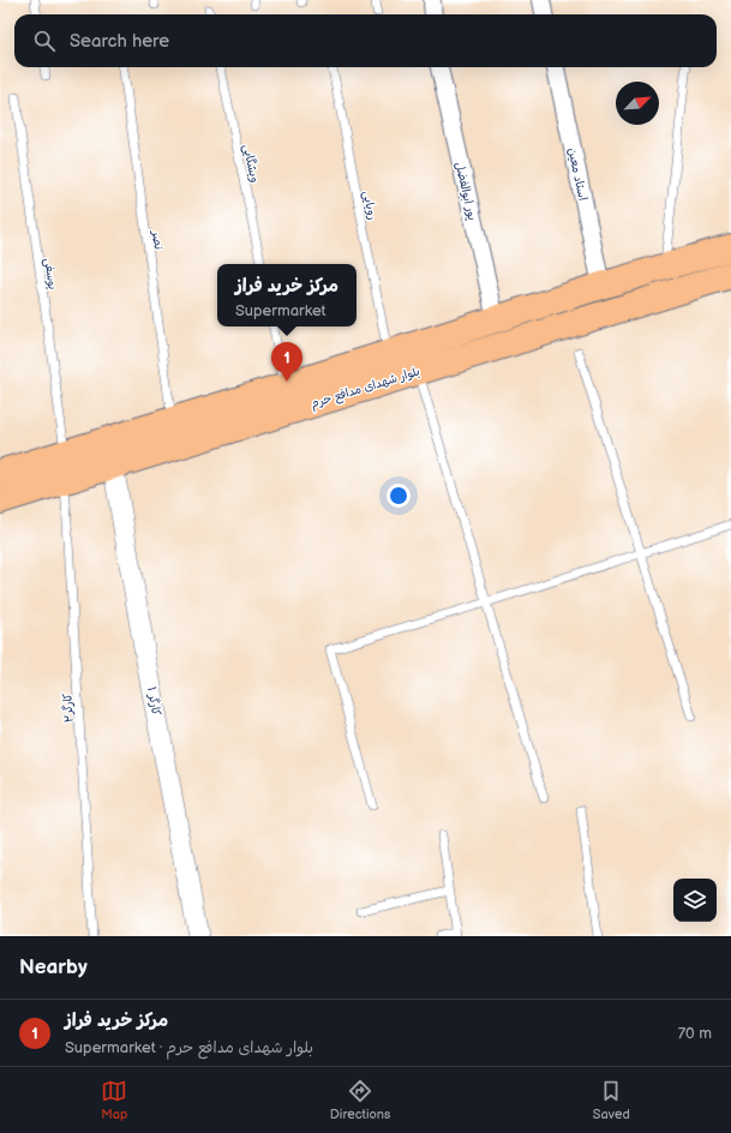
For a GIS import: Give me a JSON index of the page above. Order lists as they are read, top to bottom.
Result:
{
  "streets": {
    "main road": ["بلوار شهدای مدافع حرم"],
    "street": ["استاد معین", "پور ابوالفضل", "کارگر ۱"],
    "lane": [
      "ویشگایی",
      "رویایی",
      "نصر",
      "یوسفی",
      "کارگر۲"
    ]
  },
  "crossings": [
    ["استاد معین", "بلوار شهدای مدافع حرم"],
    ["پور ابوالفضل", "بلوار شهدای مدافع حرم"],
    ["رویایی", "بلوار شهدای مدافع حرم"],
    ["نصر", "بلوار شهدای مدافع حرم"],
    ["یوسفی", "بلوار شهدای مدافع حرم"],
    ["بلوار شهدای مدافع حرم", "کارگر ۱"],
    ["بلوار شهدای مدافع حرم", "کارگر۲"]
  ],
  "north": "top right",
  "page": {
    "search": "Search here",
    "popup": ["مرکز خرید فراز", "Supermarket"],
    "pins": "1",
    "heading": "Nearby",
    "list": [
      {
        "mark": "1",
        "name": "مرکز خرید فراز",
        "note": "Supermarket · بلوار شهدای مدافع حرم",
        "value": "70 m"
      }
    ],
    "nav": ["Map", "Directions", "Saved"]
  }
}
